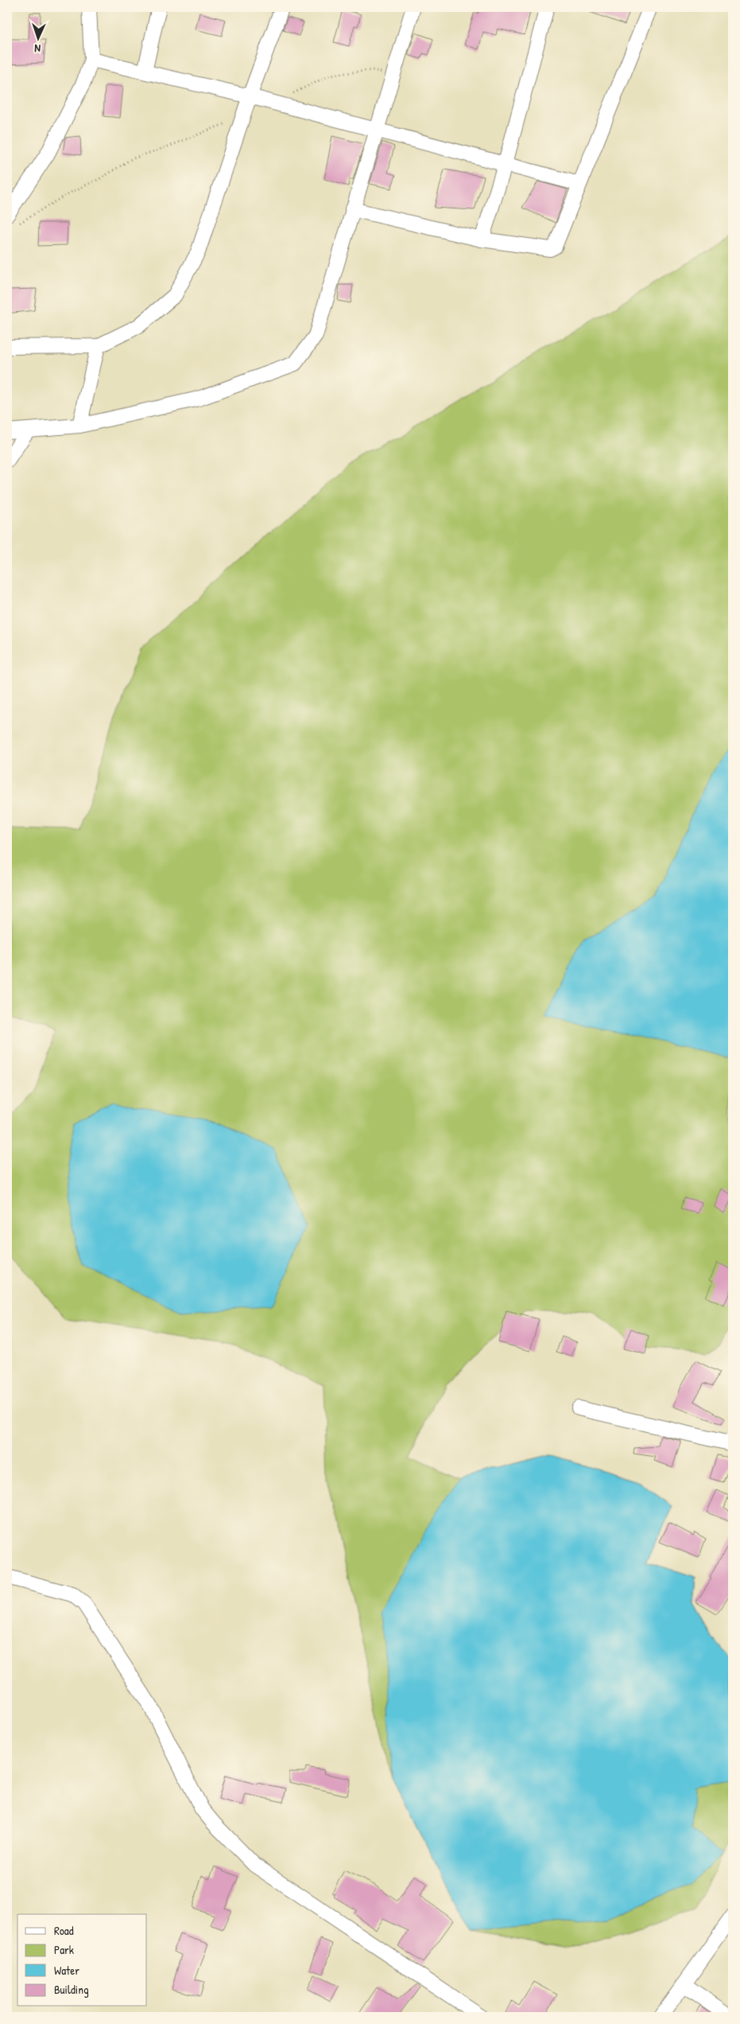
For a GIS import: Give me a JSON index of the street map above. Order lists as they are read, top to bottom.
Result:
{
  "legend": [
    "Road",
    "Park",
    "Water",
    "Building"
  ],
  "north": "bottom"
}
